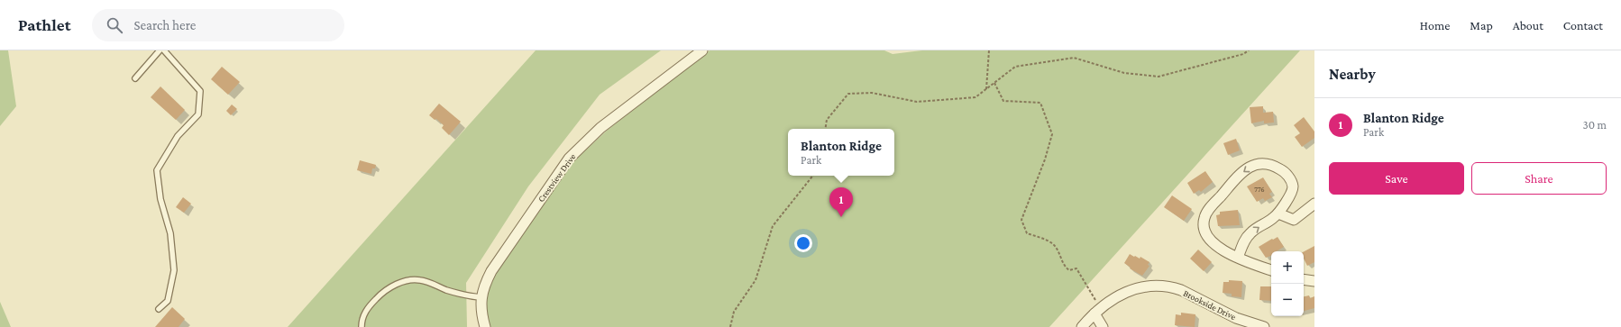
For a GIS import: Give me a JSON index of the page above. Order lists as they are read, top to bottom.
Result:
{
  "streets": {
    "street": ["Crestview Drive", "Brookside Drive"]
  },
  "house_numbers": ["776"],
  "page": {
    "header": "Pathlet",
    "search": "Search here",
    "nav": [
      "Home",
      "Map",
      "About",
      "Contact"
    ],
    "heading": "Nearby",
    "list": [
      {
        "mark": "1",
        "name": "Blanton Ridge",
        "note": "Park",
        "value": "30 m"
      }
    ],
    "popup": ["Blanton Ridge", "Park"],
    "buttons": ["Save", "Share"],
    "pins": "1",
    "map_buttons": ["+", "−"]
  }
}
